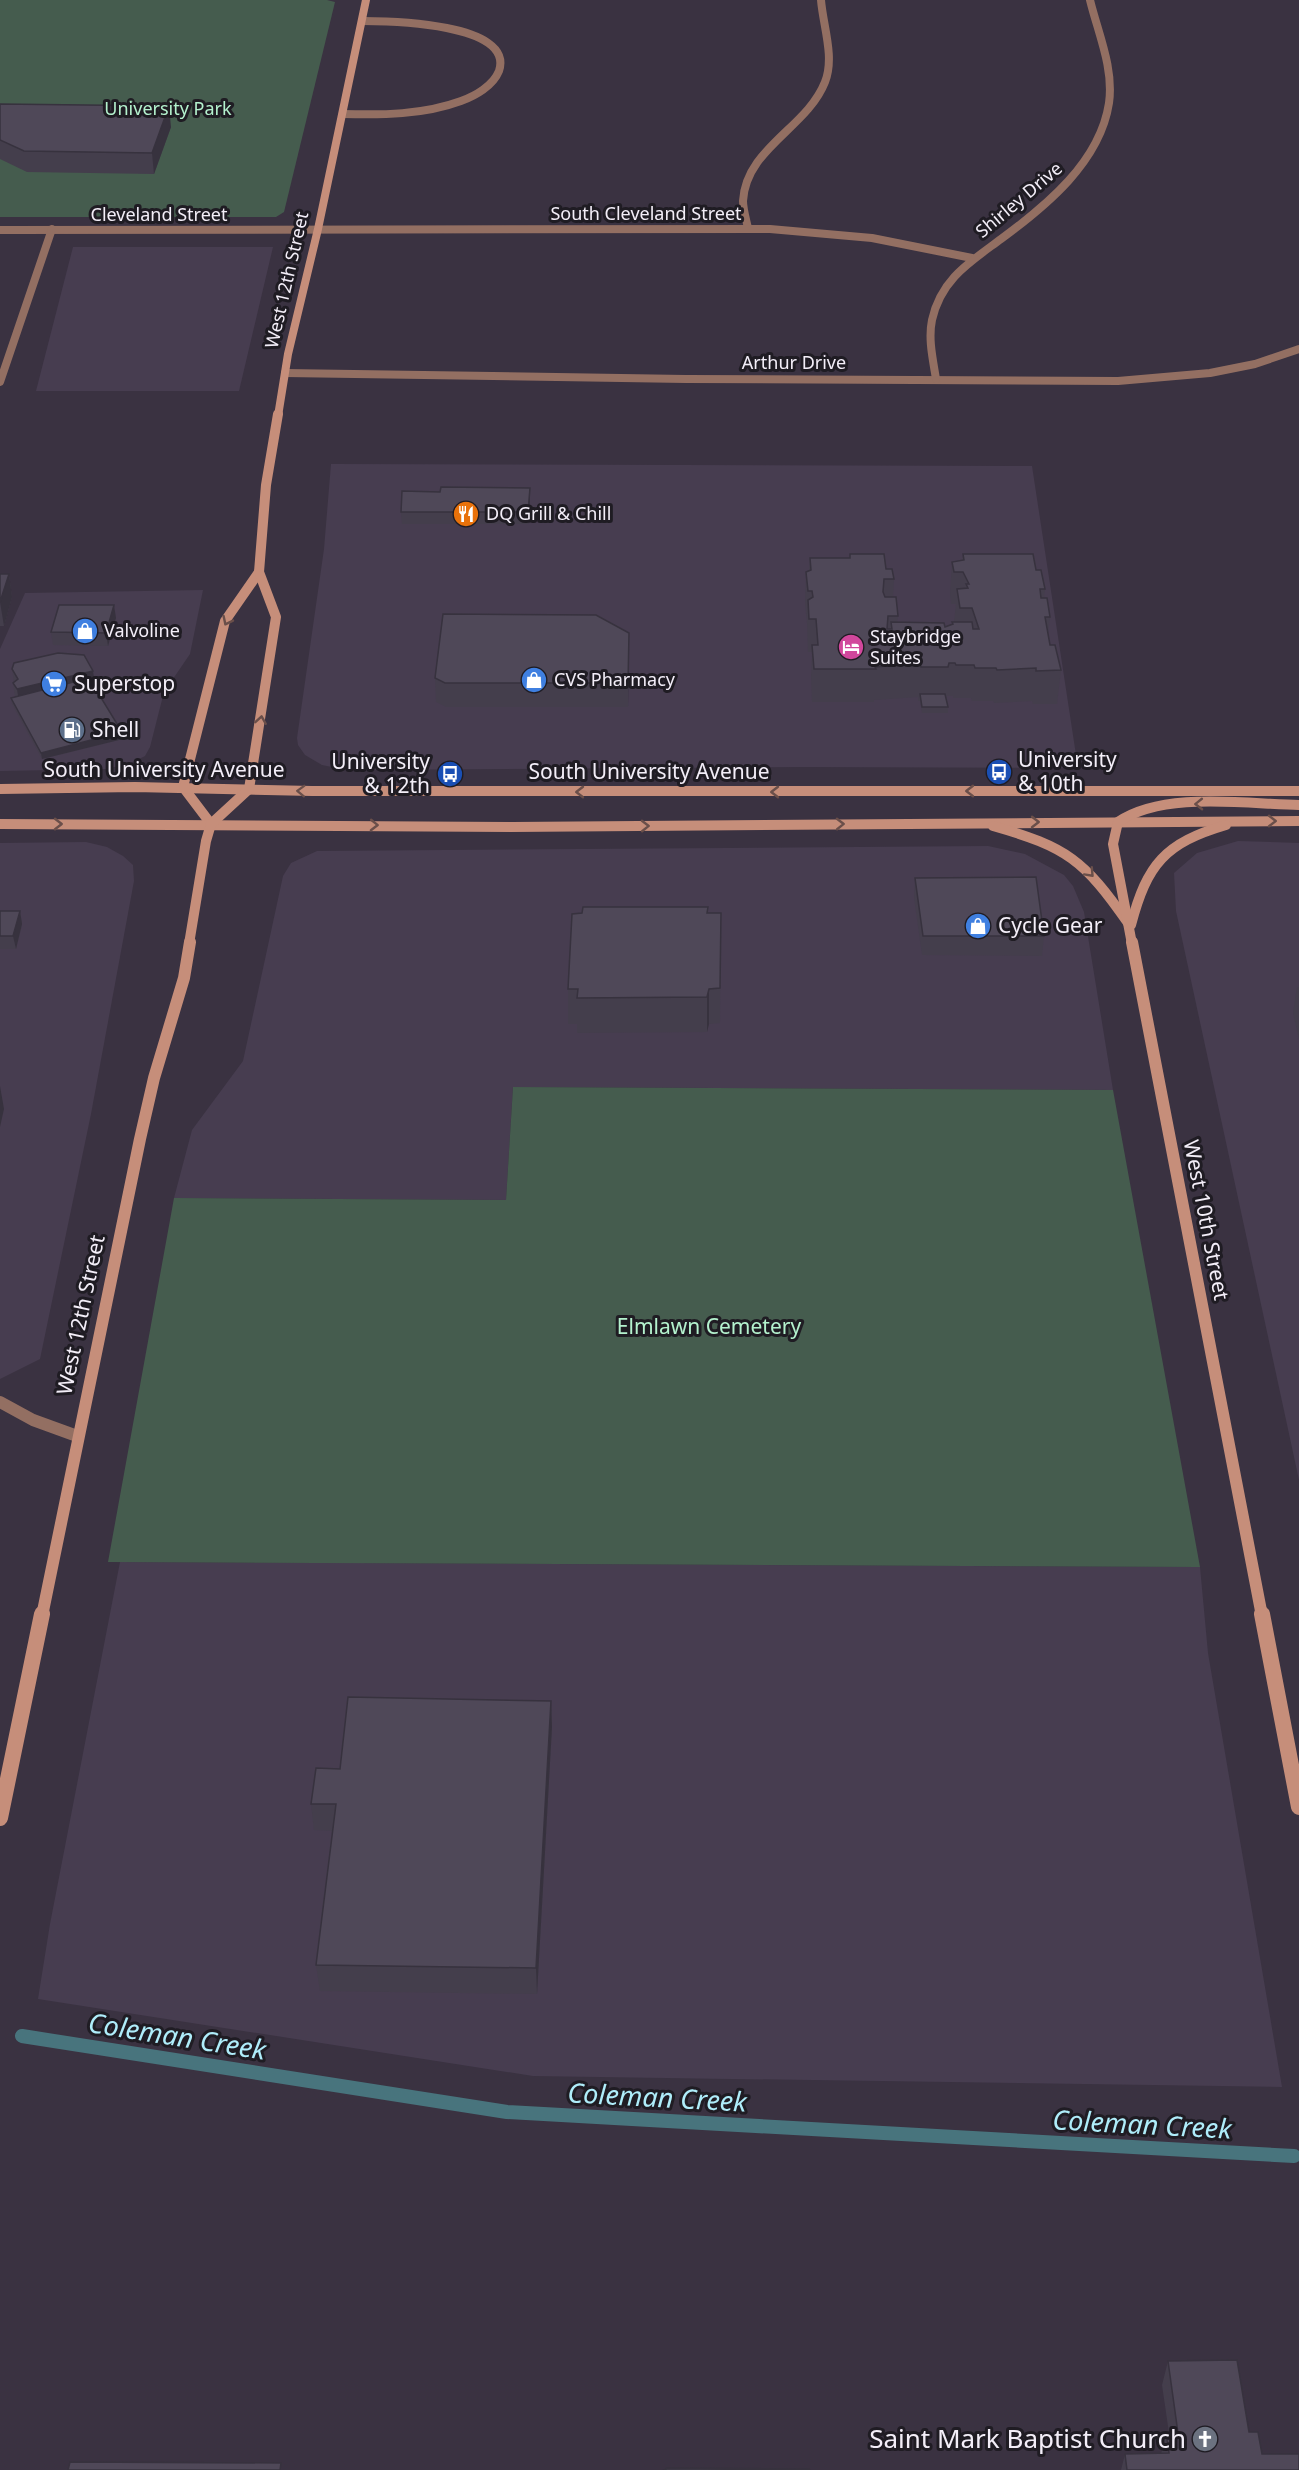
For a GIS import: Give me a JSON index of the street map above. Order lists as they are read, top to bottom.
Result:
{
  "streets": {
    "main road": ["West 12th Street", "South University Avenue", "West 10th Street"],
    "street": [
      "Shirley Drive",
      "South Cleveland Street",
      "Cleveland Street",
      "Arthur Drive"
    ]
  },
  "crossings": [
    ["Shirley Drive", "South Cleveland Street"],
    ["Shirley Drive", "Arthur Drive"],
    ["South Cleveland Street", "Cleveland Street"],
    ["South Cleveland Street", "West 12th Street"],
    ["Cleveland Street", "West 12th Street"],
    ["West 12th Street", "Arthur Drive"],
    ["West 12th Street", "South University Avenue"]
  ],
  "water": ["Coleman Creek"],
  "parks": ["University Park", "Elmlawn Cemetery"],
  "places": {
    "restaurant": ["DQ Grill & Chill"],
    "shop": ["Valvoline", "CVS Pharmacy", "Cycle Gear"],
    "hotel": ["Staybridge Suites"],
    "supermarket": ["Superstop"],
    "fuel station": ["Shell"],
    "bus stop": ["University & 10th", "University & 12th"],
    "church": ["Saint Mark Baptist Church"]
  }
}
